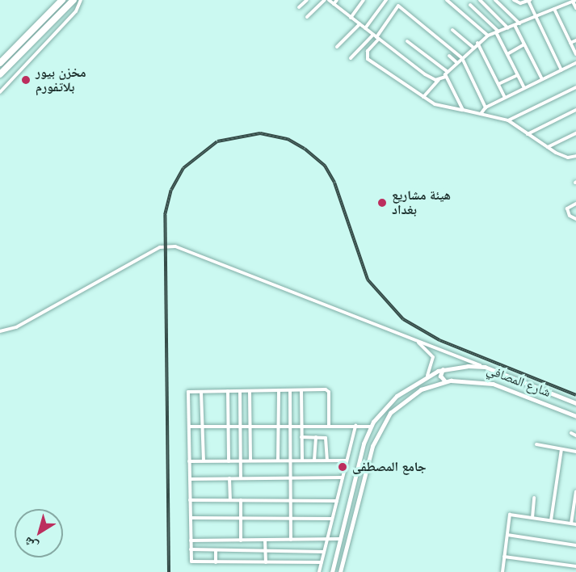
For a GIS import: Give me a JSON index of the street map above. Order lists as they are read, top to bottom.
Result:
{
  "streets": {
    "main road": ["شارع المصافي"]
  },
  "places": ["مخزن بيور بلاتفورم", "هيئة مشاريع بغداد", "جامع المصطفى"],
  "north": "bottom left"
}
